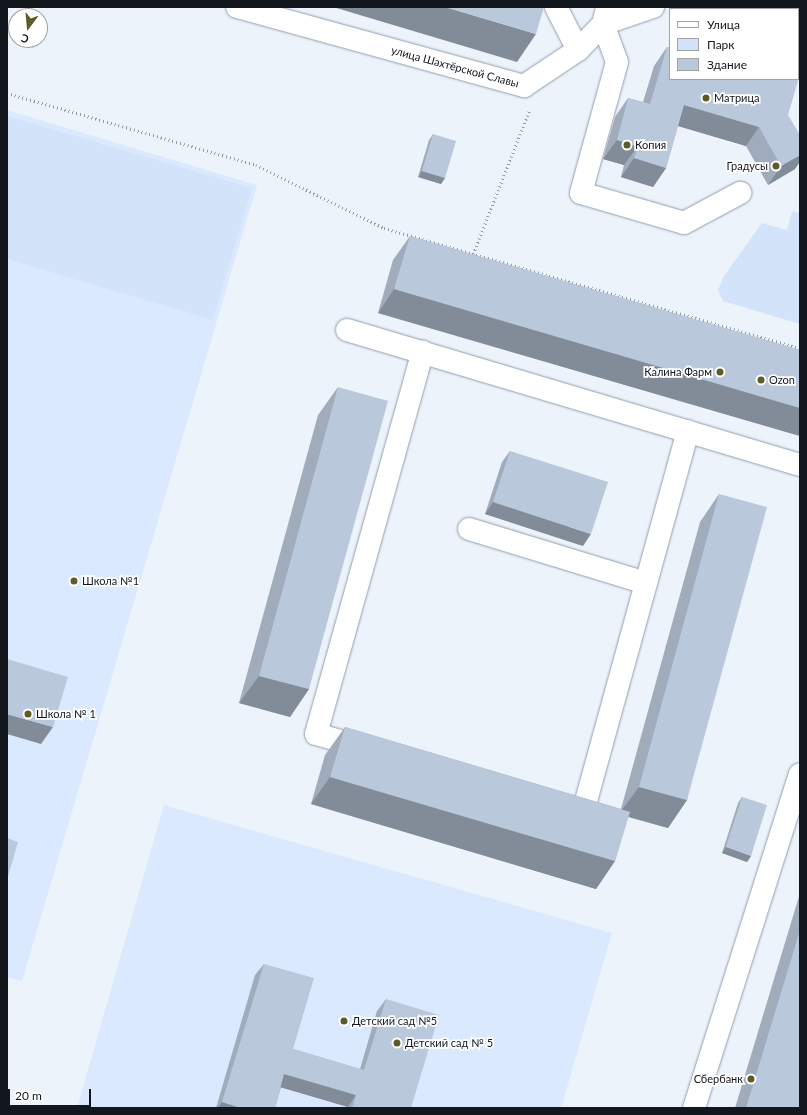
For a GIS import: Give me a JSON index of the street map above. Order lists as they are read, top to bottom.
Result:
{
  "streets": {
    "street": ["улица Шахтёрской Славы"]
  },
  "places": [
    "Матрица",
    "Копия",
    "Градусы",
    "Калина Фарм",
    "Ozon",
    "Школа №1",
    "Школа № 1",
    "Детский сад №5",
    "Детский сад № 5",
    "Сбербанк"
  ],
  "legend": ["Улица", "Парк", "Здание"],
  "scale_bar": "20 m",
  "north": "bottom"
}
